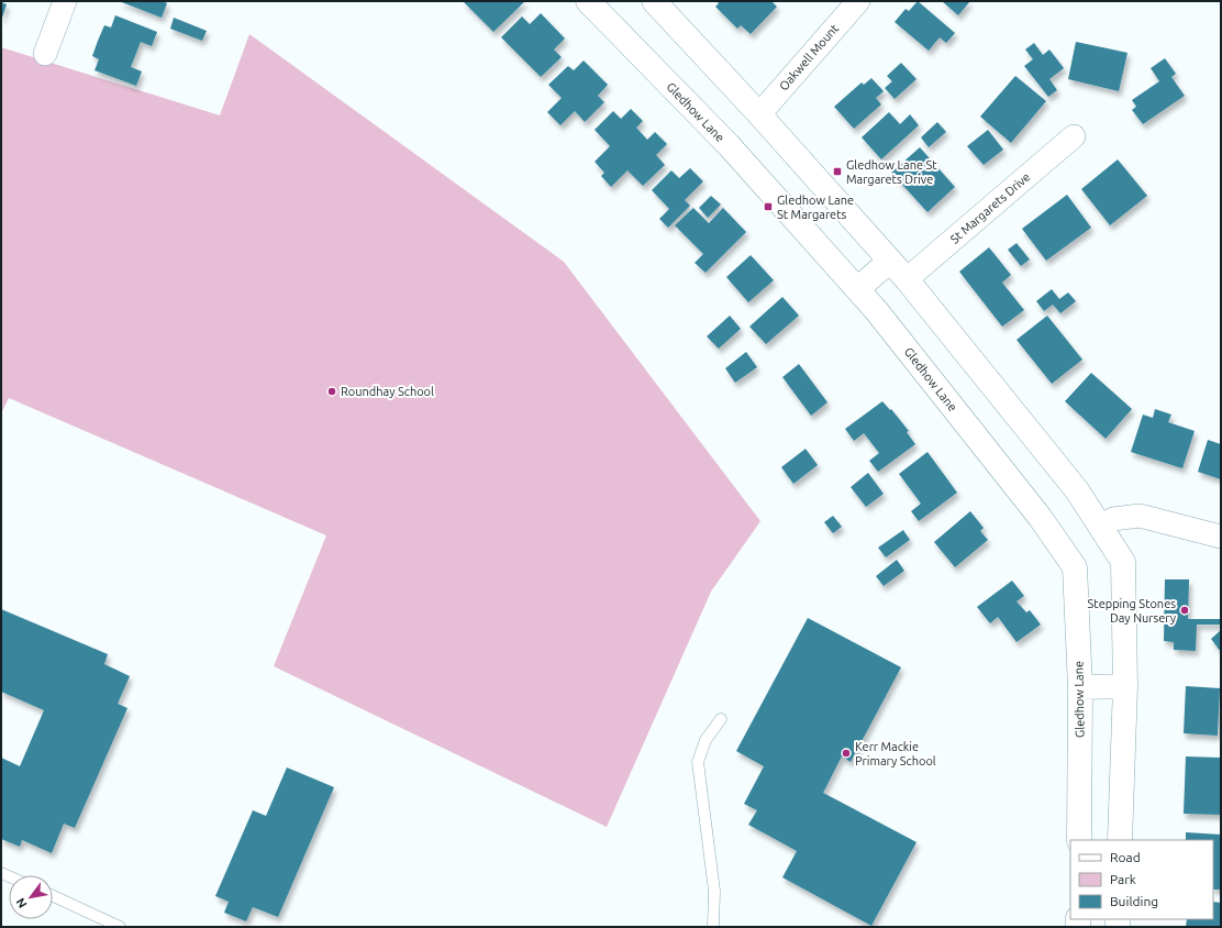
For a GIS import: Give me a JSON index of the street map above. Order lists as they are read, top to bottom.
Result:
{
  "streets": {
    "street": ["Oakwell Mount", "Gledhow Lane", "St Margarets Drive"]
  },
  "places": {
    "transit": ["Gledhow Lane St Margarets Drive", "Gledhow Lane St Margarets"],
    "other": ["Roundhay School", "Stepping Stones Day Nursery", "Kerr Mackie Primary School"]
  },
  "legend": ["Road", "Park", "Building"],
  "north": "bottom left"
}
